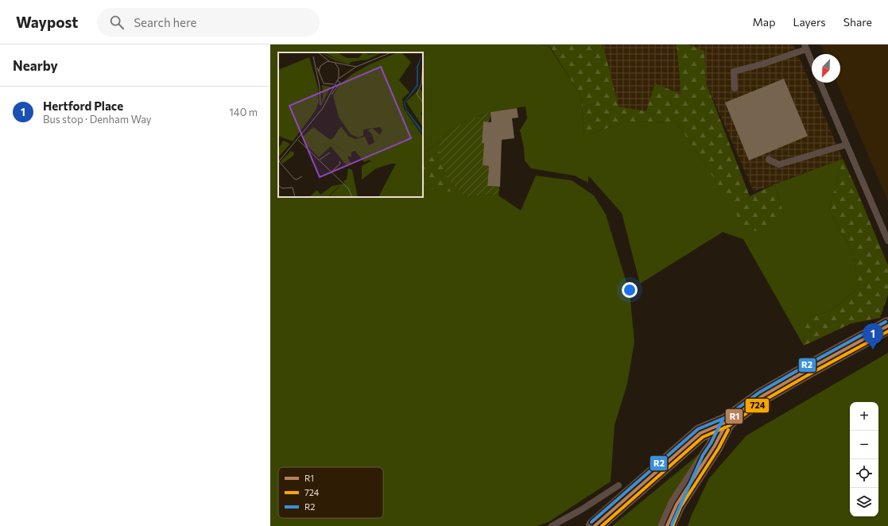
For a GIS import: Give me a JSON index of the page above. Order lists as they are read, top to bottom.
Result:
{
  "lines": ["transit line R2", "transit line R1", "transit line 724"],
  "legend": ["R1", "724", "R2"],
  "north": "bottom left",
  "page": {
    "header": "Waypost",
    "search": "Search here",
    "nav": ["Map", "Layers", "Share"],
    "heading": "Nearby",
    "list": [
      {
        "mark": "1",
        "name": "Hertford Place",
        "note": "Bus stop · Denham Way",
        "value": "140 m"
      }
    ],
    "pins": "1",
    "map_buttons": ["+", "−"]
  }
}
